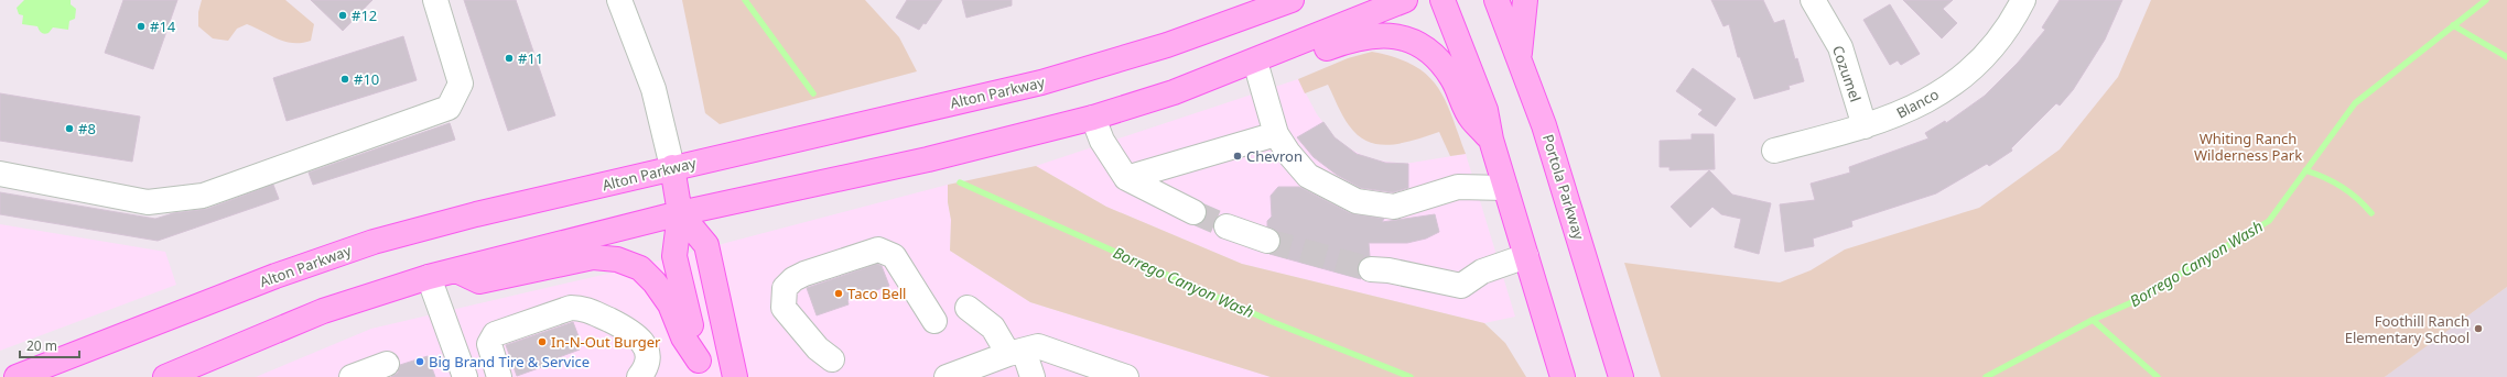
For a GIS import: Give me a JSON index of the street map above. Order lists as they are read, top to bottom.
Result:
{
  "streets": {
    "main road": ["Alton Parkway", "Portola Parkway"],
    "street": ["Cozumel", "Blanco"]
  },
  "crossings": [
    ["Cozumel", "Blanco"]
  ],
  "water": ["Borrego Canyon Wash"],
  "parks": ["Whiting Ranch Wilderness Park"],
  "places": [
    "#12",
    "#14",
    "#11",
    "#10",
    "#8",
    "Chevron",
    "Taco Bell",
    "Foothill Ranch Elementary School",
    "In-N-Out Burger",
    "Big Brand Tire & Service"
  ],
  "scale_bar": "20 m"
}
